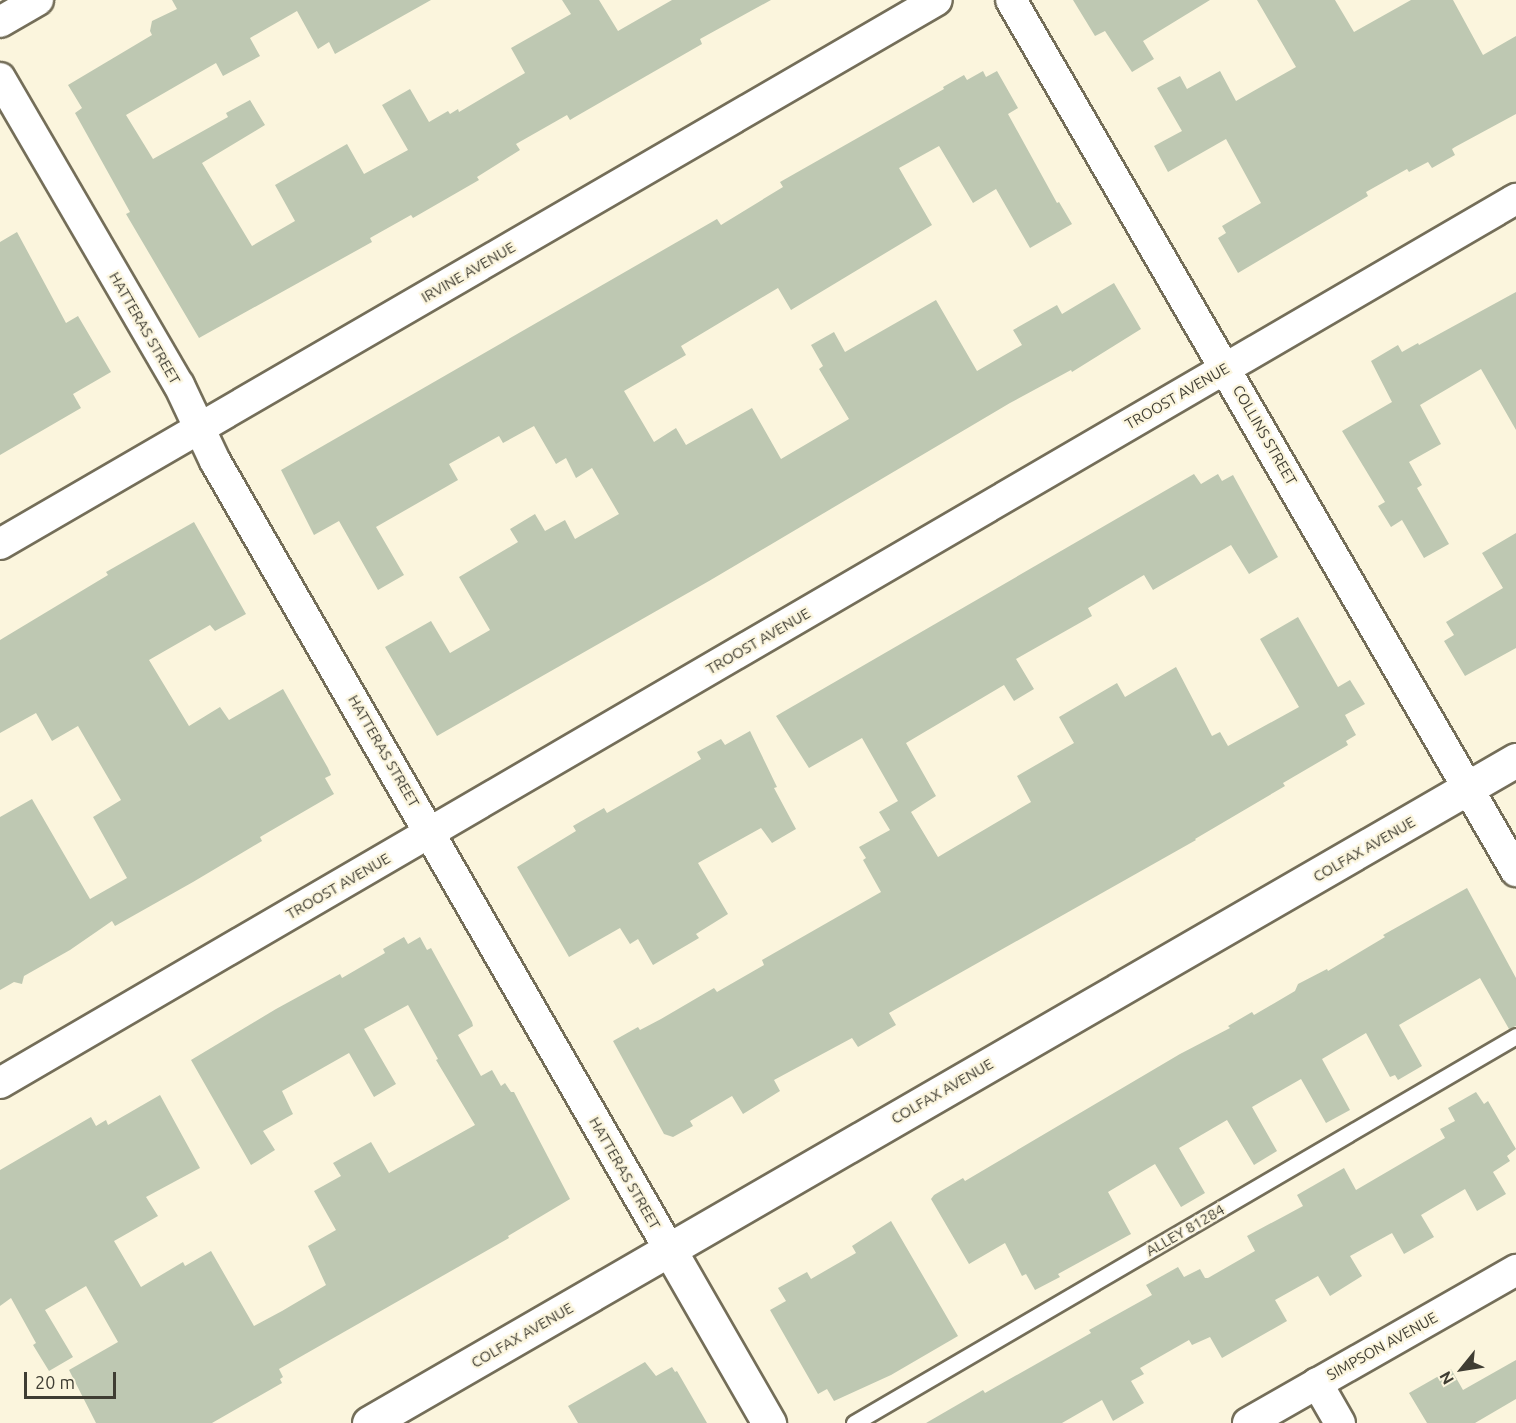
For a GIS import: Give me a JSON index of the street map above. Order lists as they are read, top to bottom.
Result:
{
  "streets": {
    "main road": ["HATTERAS STREET", "COLFAX AVENUE"],
    "street": [
      "IRVINE AVENUE",
      "TROOST AVENUE",
      "COLLINS STREET",
      "SIMPSON AVENUE"
    ],
    "lane": ["ALLEY 81284"]
  },
  "crossings": [
    ["IRVINE AVENUE", "HATTERAS STREET"],
    ["HATTERAS STREET", "TROOST AVENUE"],
    ["HATTERAS STREET", "COLFAX AVENUE"],
    ["TROOST AVENUE", "COLLINS STREET"],
    ["COLLINS STREET", "COLFAX AVENUE"]
  ],
  "scale_bar": "20 m",
  "north": "bottom left"
}
